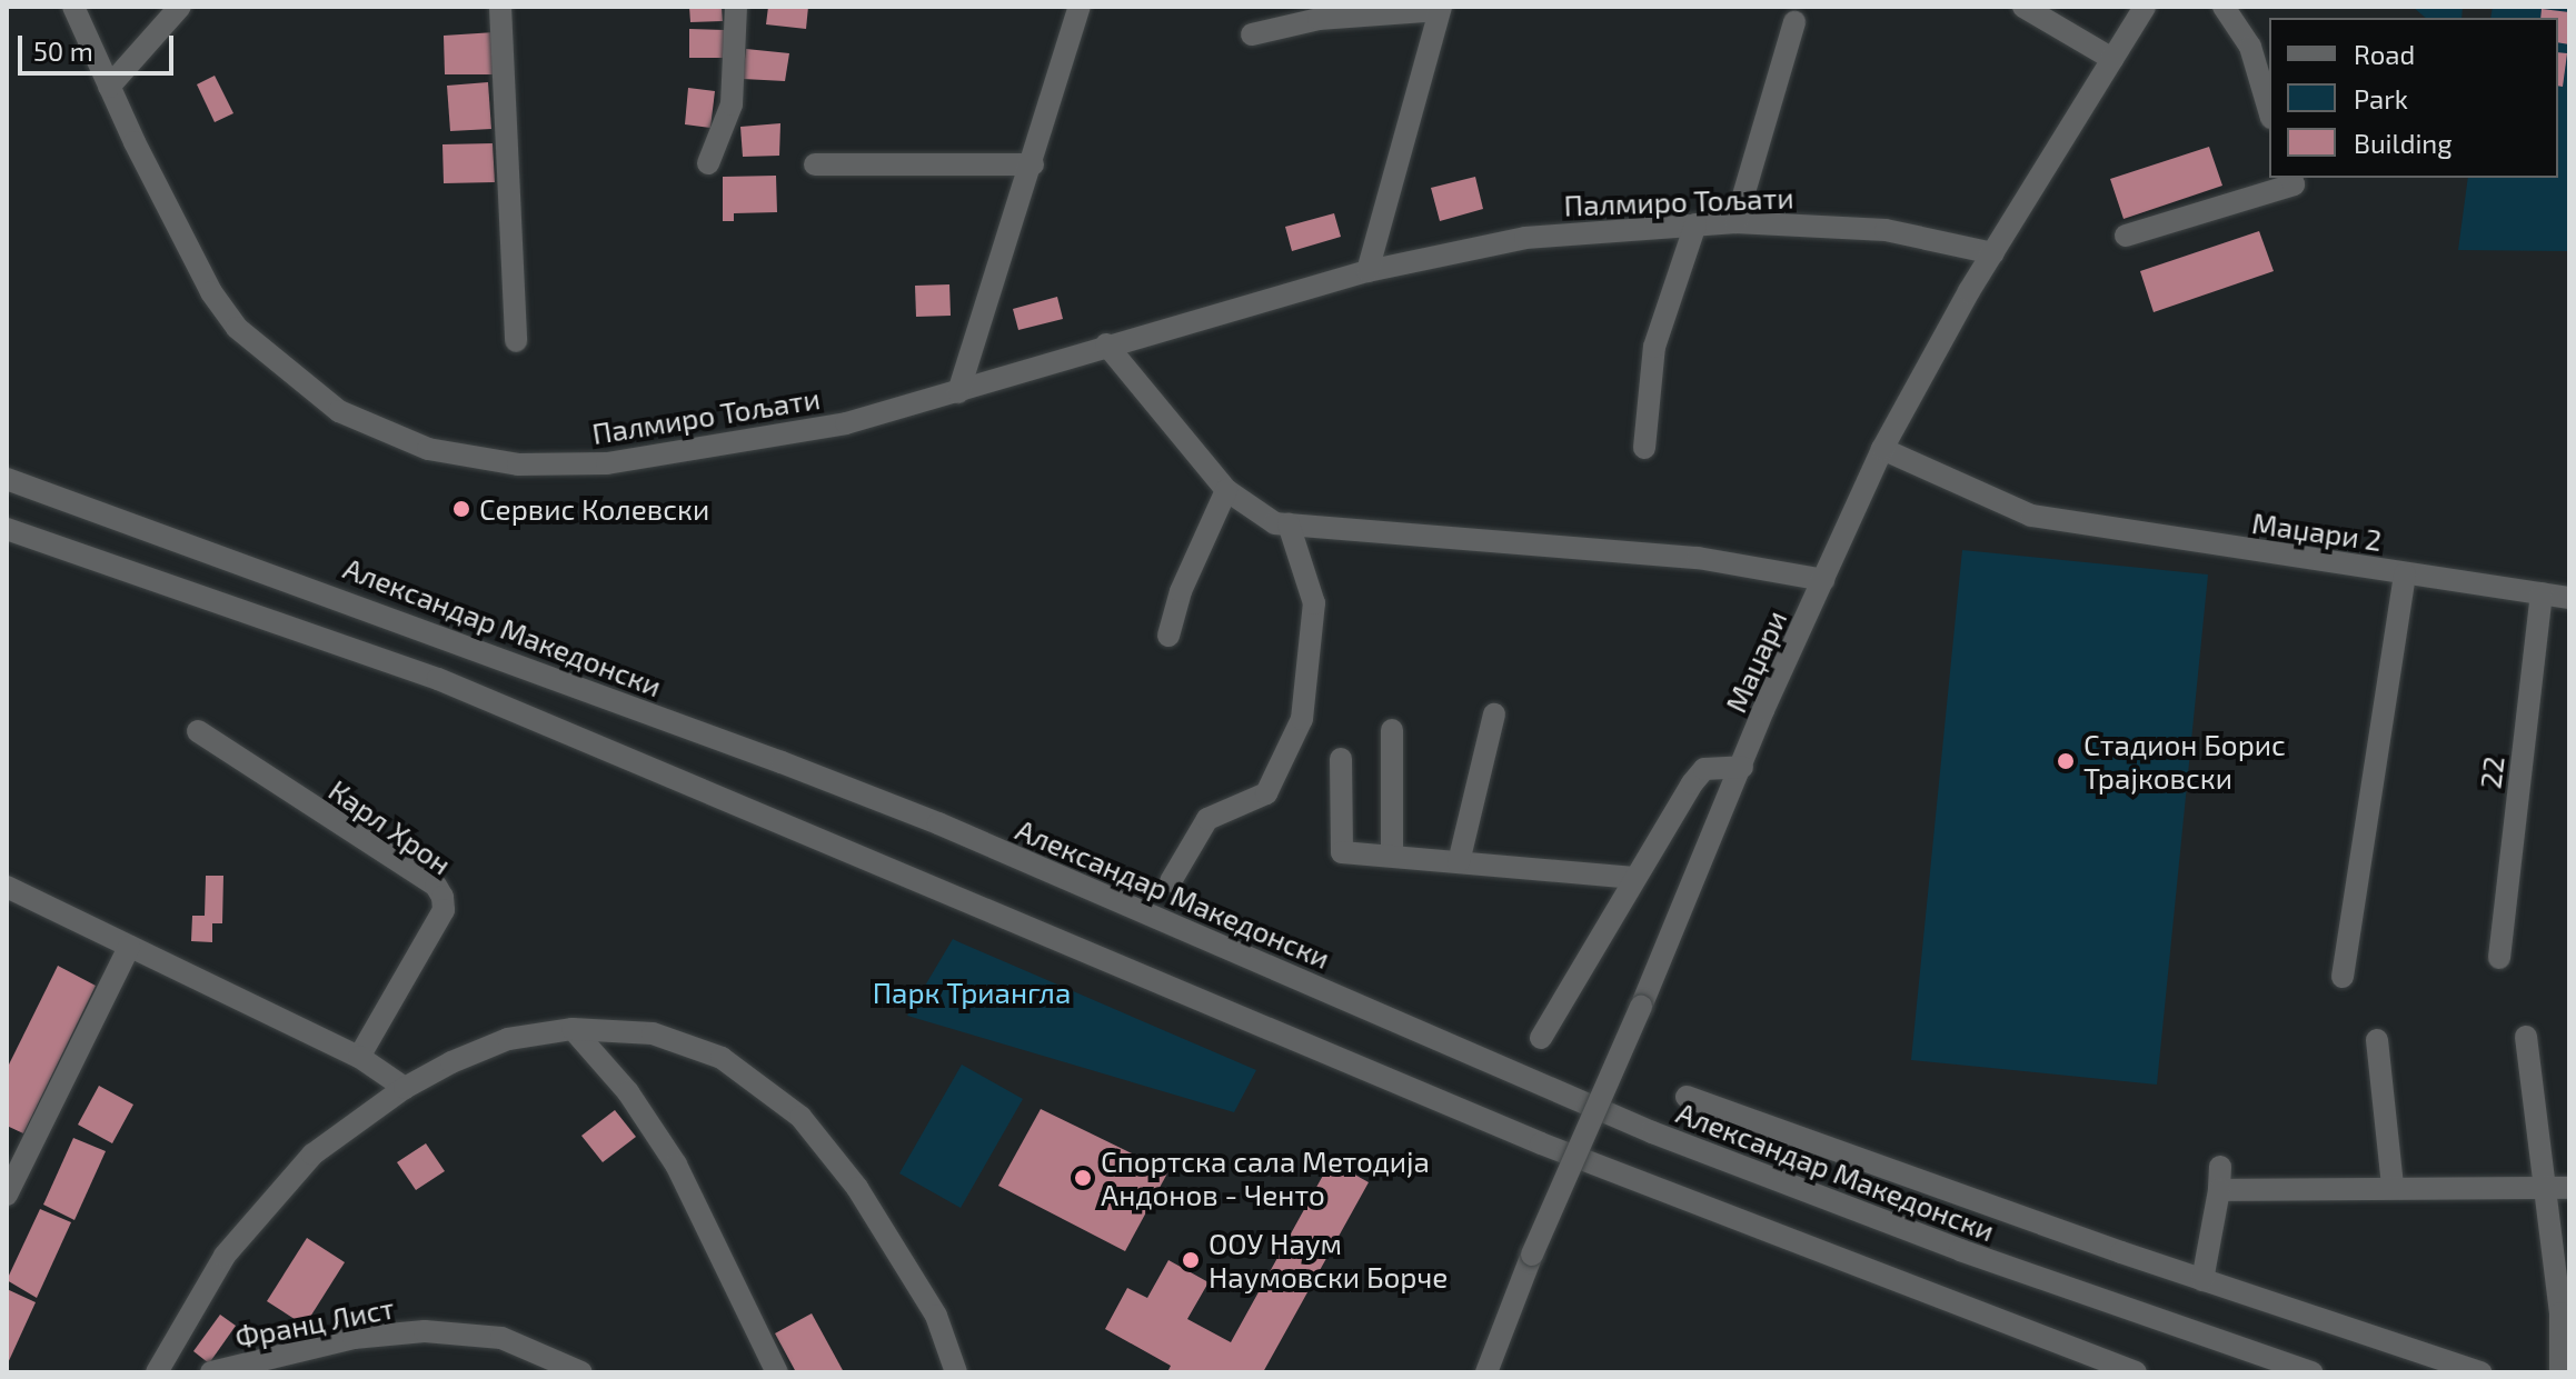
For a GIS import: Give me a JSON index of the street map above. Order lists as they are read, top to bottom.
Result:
{
  "streets": {
    "street": [
      "Палмиро Тољати",
      "Маџари 2",
      "Александар Македонски",
      "Маџари",
      "22",
      "Карл Хрон",
      "Франц Лист"
    ]
  },
  "crossings": [
    ["Палмиро Тољати", "Маџари"],
    ["Маџари 2", "Маџари"]
  ],
  "parks": ["Парк Триангла"],
  "places": [
    "Сервис Колевски",
    "Стадион Борис Трајковски",
    "Спортска сала Методија Андонов - Ченто",
    "ООУ Наум Наумовски Борче"
  ],
  "legend": ["Road", "Park", "Building"],
  "scale_bar": "50 m"
}
